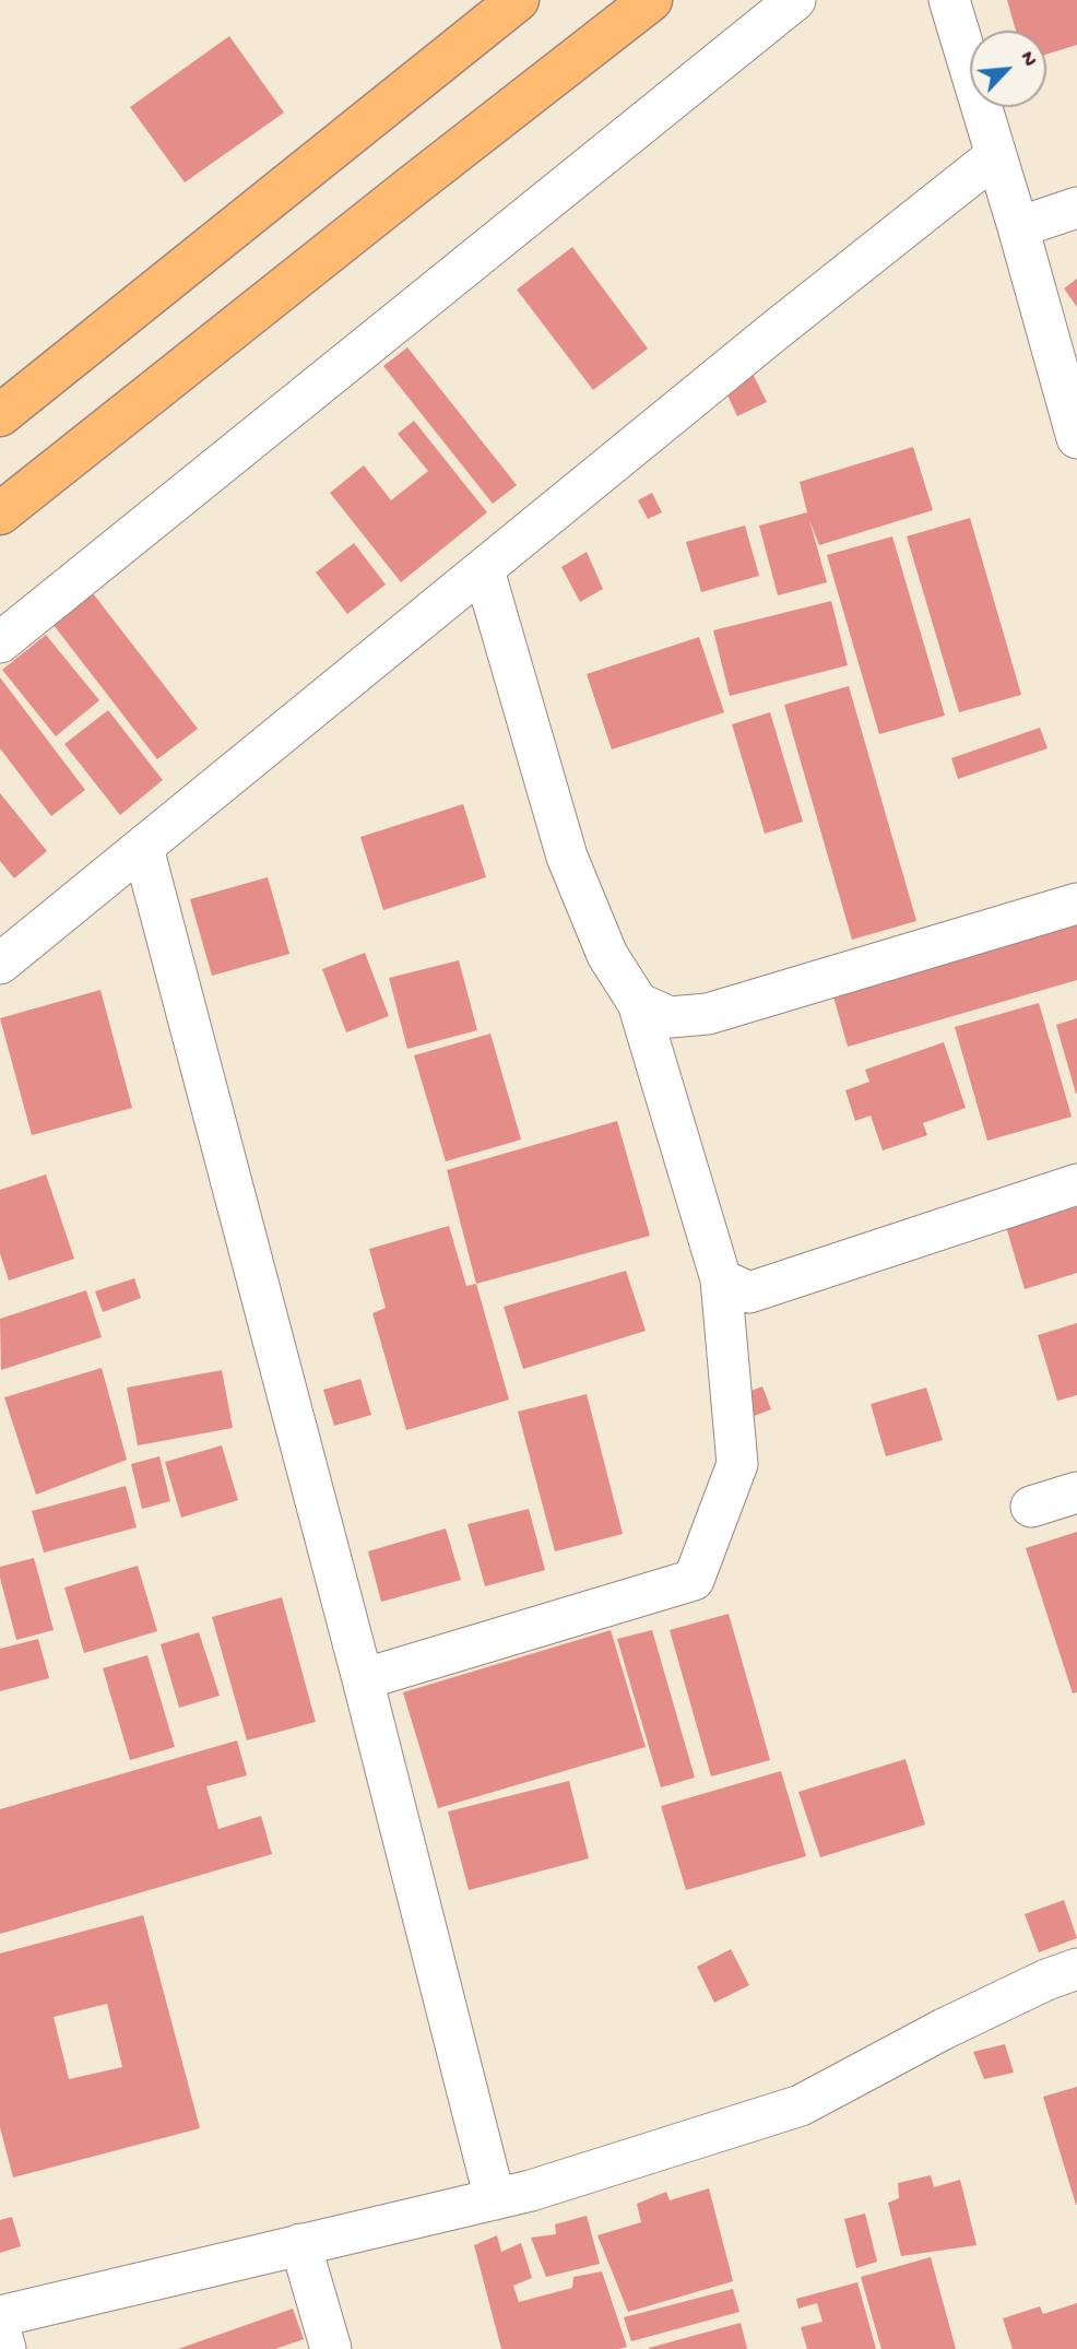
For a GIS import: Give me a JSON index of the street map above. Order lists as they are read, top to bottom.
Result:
{
  "north": "top right"
}
